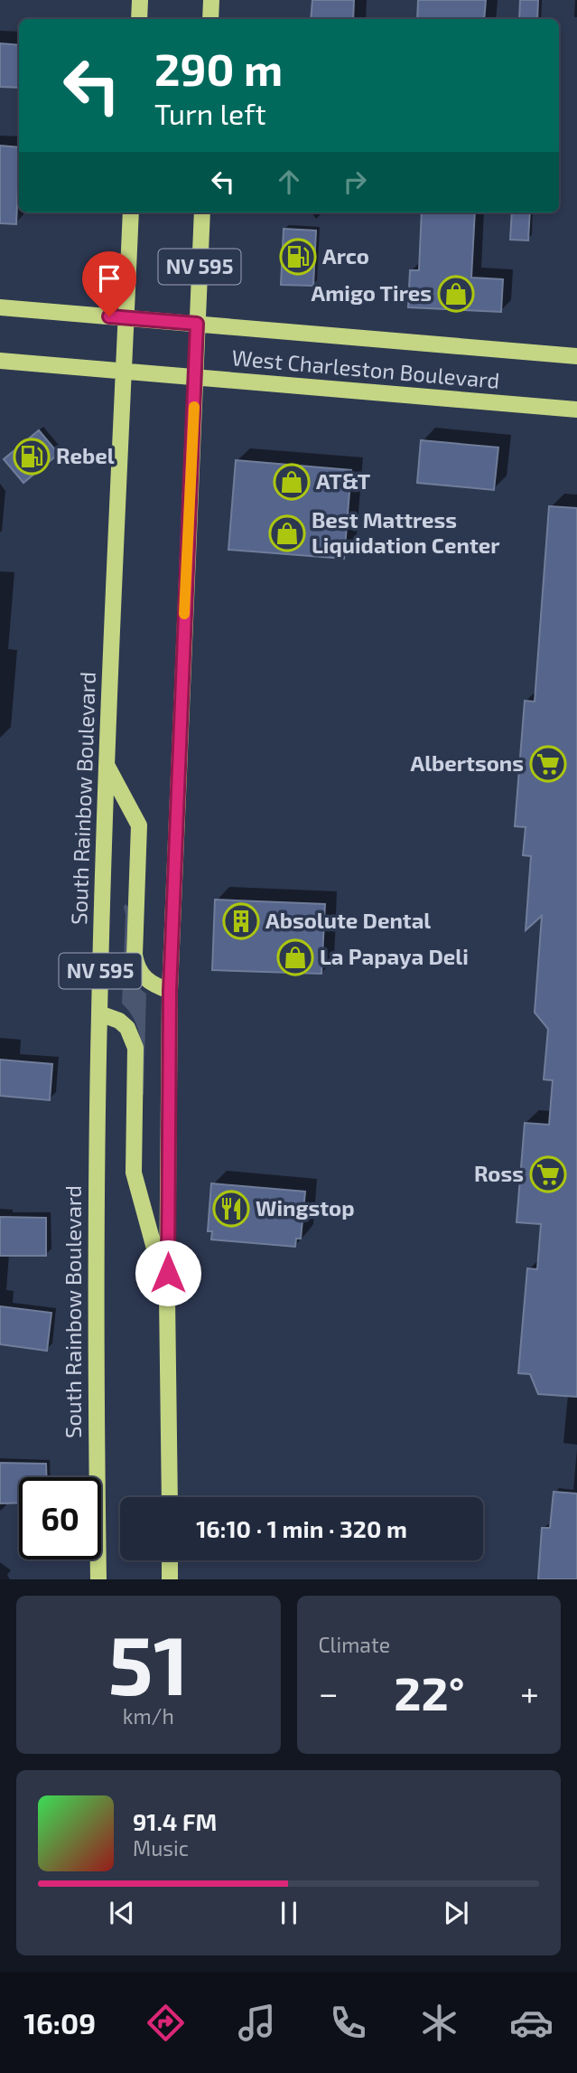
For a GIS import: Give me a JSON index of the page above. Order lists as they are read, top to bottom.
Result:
{
  "streets": {
    "main road": ["NV 595", "West Charleston Boulevard", "South Rainbow Boulevard"]
  },
  "crossings": [
    ["NV 595", "West Charleston Boulevard"],
    ["West Charleston Boulevard", "South Rainbow Boulevard"]
  ],
  "places": {
    "fuel station": ["Arco", "Rebel"],
    "shop": [
      "Amigo Tires",
      "AT&T",
      "Best Mattress Liquidation Center",
      "La Papaya Deli"
    ],
    "supermarket": ["Albertsons", "Ross"],
    "building": ["Absolute Dental"],
    "restaurant": ["Wingstop"]
  },
  "page": {
    "turn": ["290 m", "Turn left"],
    "limit": "60",
    "trip": "16:10 · 1 min · 320 m",
    "tile": [
      ["51", "km/h"],
      "Climate"
    ],
    "heat": ["−", "22°", "+"],
    "song": ["91.4 FM", "Music"],
    "tabs": "16:09"
  }
}
